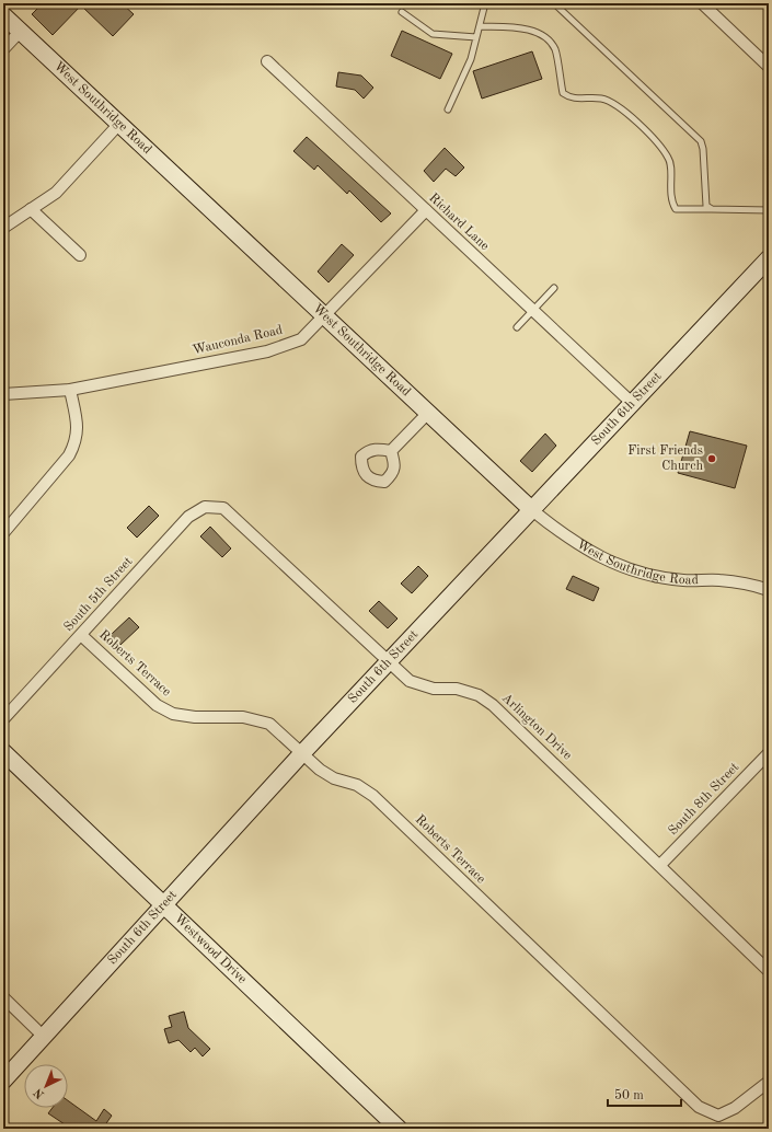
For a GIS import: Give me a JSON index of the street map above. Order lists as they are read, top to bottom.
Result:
{
  "streets": {
    "street": [
      "West Southridge Road",
      "Richard Lane",
      "Wauconda Road",
      "South 6th Street",
      "South 5th Street",
      "Roberts Terrace",
      "Arlington Drive",
      "South 8th Street",
      "Westwood Drive"
    ]
  },
  "crossings": [
    ["West Southridge Road", "Wauconda Road"],
    ["West Southridge Road", "South 6th Street"],
    ["Richard Lane", "Wauconda Road"],
    ["Richard Lane", "South 6th Street"],
    ["South 6th Street", "Roberts Terrace"],
    ["South 6th Street", "Arlington Drive"],
    ["South 6th Street", "Westwood Drive"],
    ["South 5th Street", "Roberts Terrace"],
    ["South 5th Street", "Arlington Drive"],
    ["Arlington Drive", "South 8th Street"]
  ],
  "places": ["First Friends Church"],
  "scale_bar": "50 m",
  "north": "bottom left"
}
